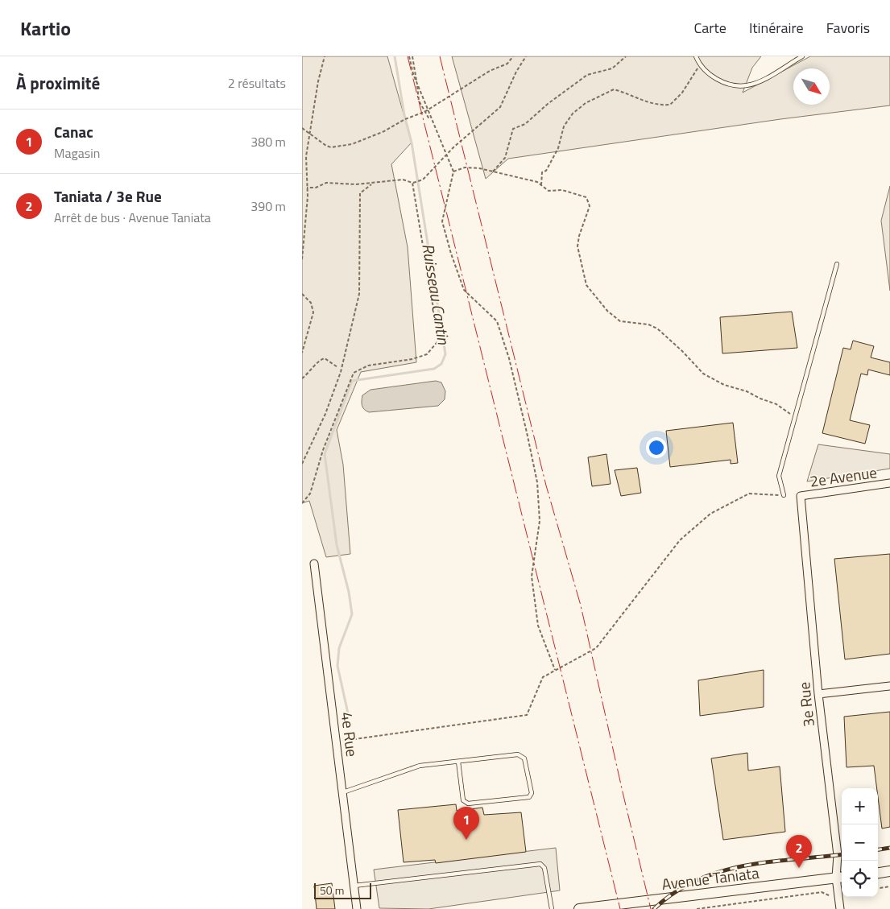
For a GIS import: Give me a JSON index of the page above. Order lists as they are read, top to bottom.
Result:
{
  "streets": {
    "main road": ["Avenue Taniata"],
    "street": ["2e Avenue", "3e Rue", "4e Rue"]
  },
  "crossings": [
    ["2e Avenue", "3e Rue"],
    ["3e Rue", "Avenue Taniata"]
  ],
  "water": ["Ruisseau Cantin"],
  "scale_bar": "50 m",
  "north": "bottom right",
  "page": {
    "header": "Kartio",
    "nav": ["Carte", "Itinéraire", "Favoris"],
    "heading": ["À proximité", "2 résultats"],
    "list": [
      {
        "mark": "1",
        "name": "Canac",
        "note": "Magasin",
        "value": "380 m"
      },
      {
        "mark": "2",
        "name": "Taniata / 3e Rue",
        "note": "Arrêt de bus · Avenue Taniata",
        "value": "390 m"
      }
    ],
    "map_buttons": ["+", "−"],
    "pins": ["1", "2"],
    "scale": "50 m"
  }
}
